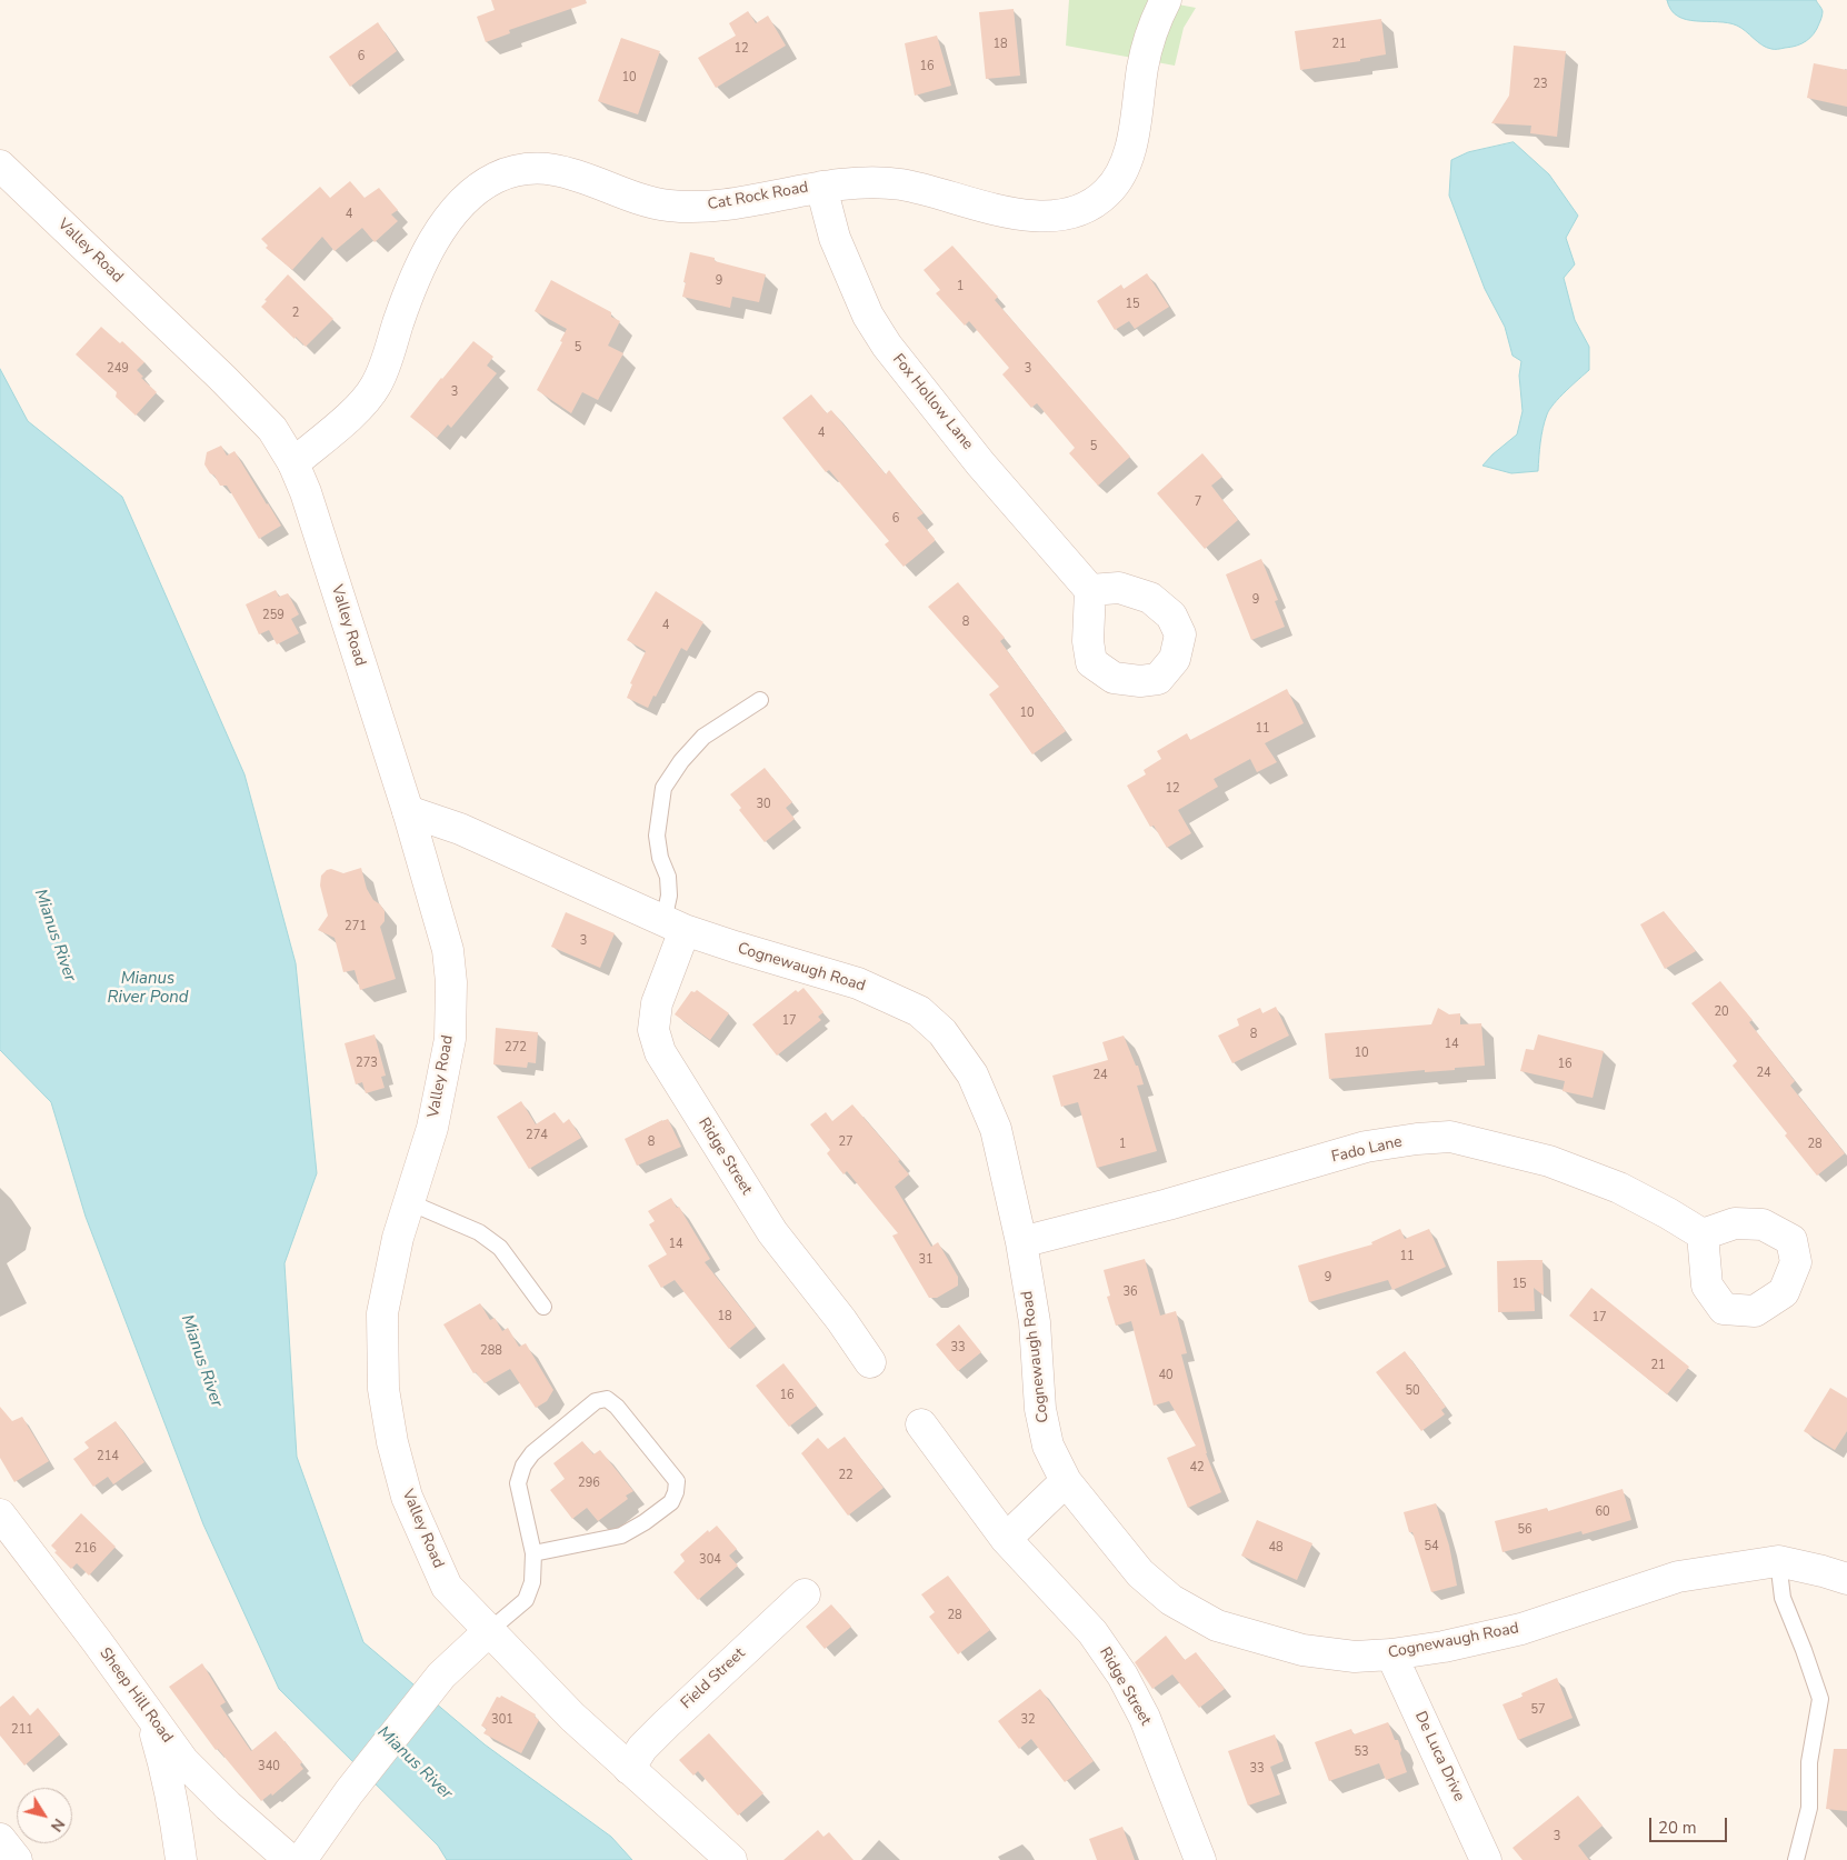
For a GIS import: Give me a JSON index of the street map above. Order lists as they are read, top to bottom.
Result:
{
  "streets": {
    "street": [
      "Cat Rock Road",
      "Valley Road",
      "Fox Hollow Lane",
      "Cognewaugh Road",
      "Fado Lane",
      "Ridge Street",
      "Field Street",
      "Sheep Hill Road",
      "De Luca Drive"
    ]
  },
  "crossings": [
    ["Cat Rock Road", "Valley Road"],
    ["Cat Rock Road", "Fox Hollow Lane"],
    ["Valley Road", "Cognewaugh Road"],
    ["Valley Road", "Field Street"],
    ["Cognewaugh Road", "Fado Lane"],
    ["Cognewaugh Road", "Ridge Street"],
    ["Cognewaugh Road", "De Luca Drive"]
  ],
  "water": ["Mianus River", "Mianus River Pond"],
  "house_numbers": [
    "18",
    "21",
    "12",
    "6",
    "16",
    "10",
    "23",
    "4",
    "9",
    "1",
    "15",
    "2",
    "5",
    "249",
    "3",
    "3",
    "4",
    "5",
    "7",
    "6",
    "9",
    "259",
    "8",
    "4",
    "10",
    "11",
    "12",
    "30",
    "271",
    "3",
    "20",
    "17",
    "8",
    "14",
    "272",
    "10",
    "273",
    "16",
    "24",
    "24",
    "274",
    "8",
    "27",
    "1",
    "28",
    "14",
    "11",
    "31",
    "9",
    "15",
    "36",
    "18",
    "17",
    "33",
    "288",
    "21",
    "40",
    "50",
    "16",
    "214",
    "42",
    "22",
    "296",
    "60",
    "56",
    "54",
    "48",
    "216",
    "304",
    "28",
    "57",
    "301",
    "32",
    "211",
    "53",
    "340",
    "33",
    "3"
  ],
  "scale_bar": "20 m",
  "north": "bottom right"
}
